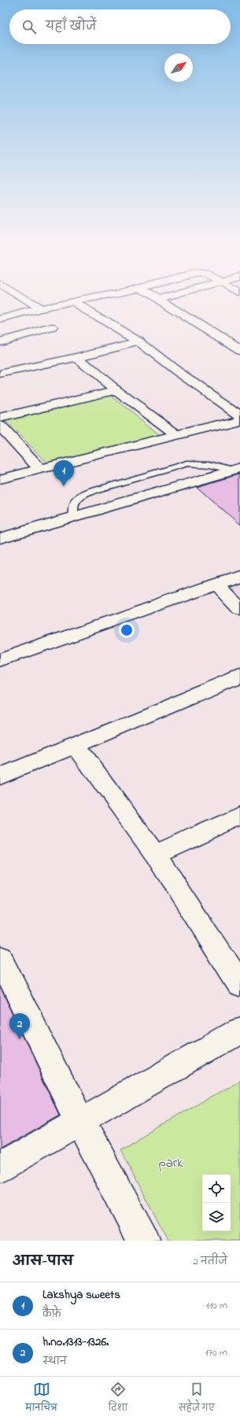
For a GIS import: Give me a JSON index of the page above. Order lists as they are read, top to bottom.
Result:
{
  "parks": ["park"],
  "north": "top right",
  "page": {
    "search": "यहाँ खोजें",
    "pins": ["1", "2"],
    "heading": ["आस-पास", "2 नतीजे"],
    "list": [
      {
        "mark": "1",
        "name": "Lakshya sweets",
        "note": "कैफ़े",
        "value": "110 m"
      },
      {
        "mark": "2",
        "name": "h.no.1313-1326.",
        "note": "स्थान",
        "value": "170 m"
      }
    ],
    "nav": ["मानचित्र", "दिशा", "सहेजे गए"]
  }
}
